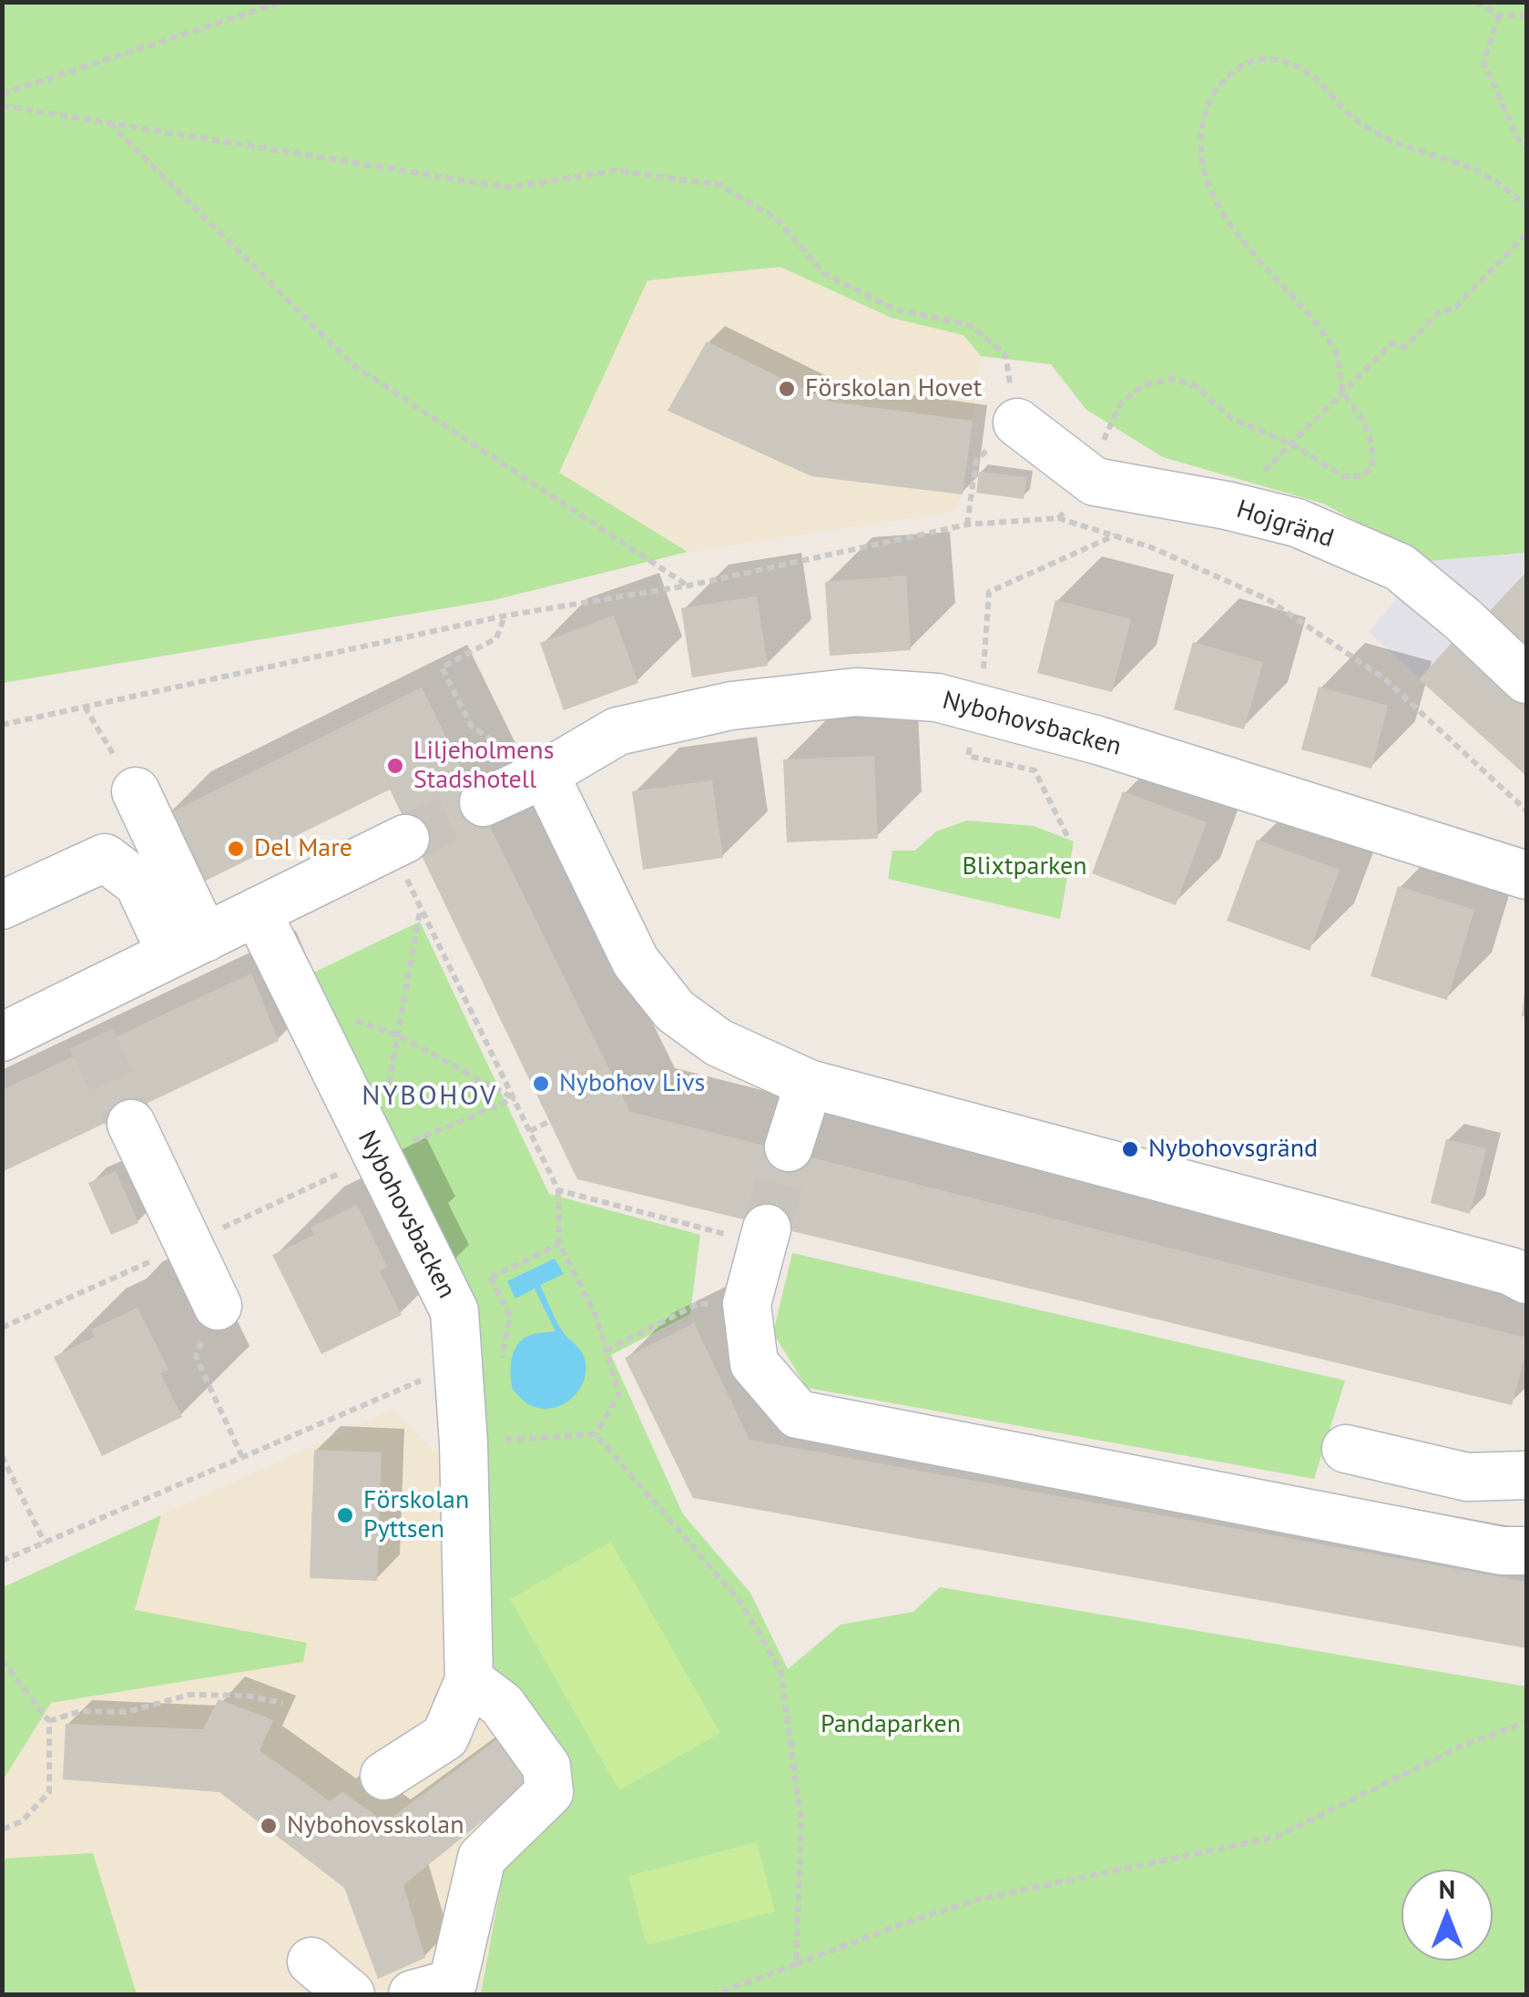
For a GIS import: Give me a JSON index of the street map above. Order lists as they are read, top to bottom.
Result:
{
  "streets": {
    "street": ["Hojgränd", "Nybohovsbacken"]
  },
  "districts": ["NYBOHOV"],
  "parks": ["Blixtparken", "Pandaparken"],
  "places": [
    "Förskolan Hovet",
    "Liljeholmens Stadshotell",
    "Del Mare",
    "Nybohov Livs",
    "Nybohovsgränd",
    "Förskolan Pyttsen",
    "Nybohovsskolan"
  ],
  "north": "top"
}
